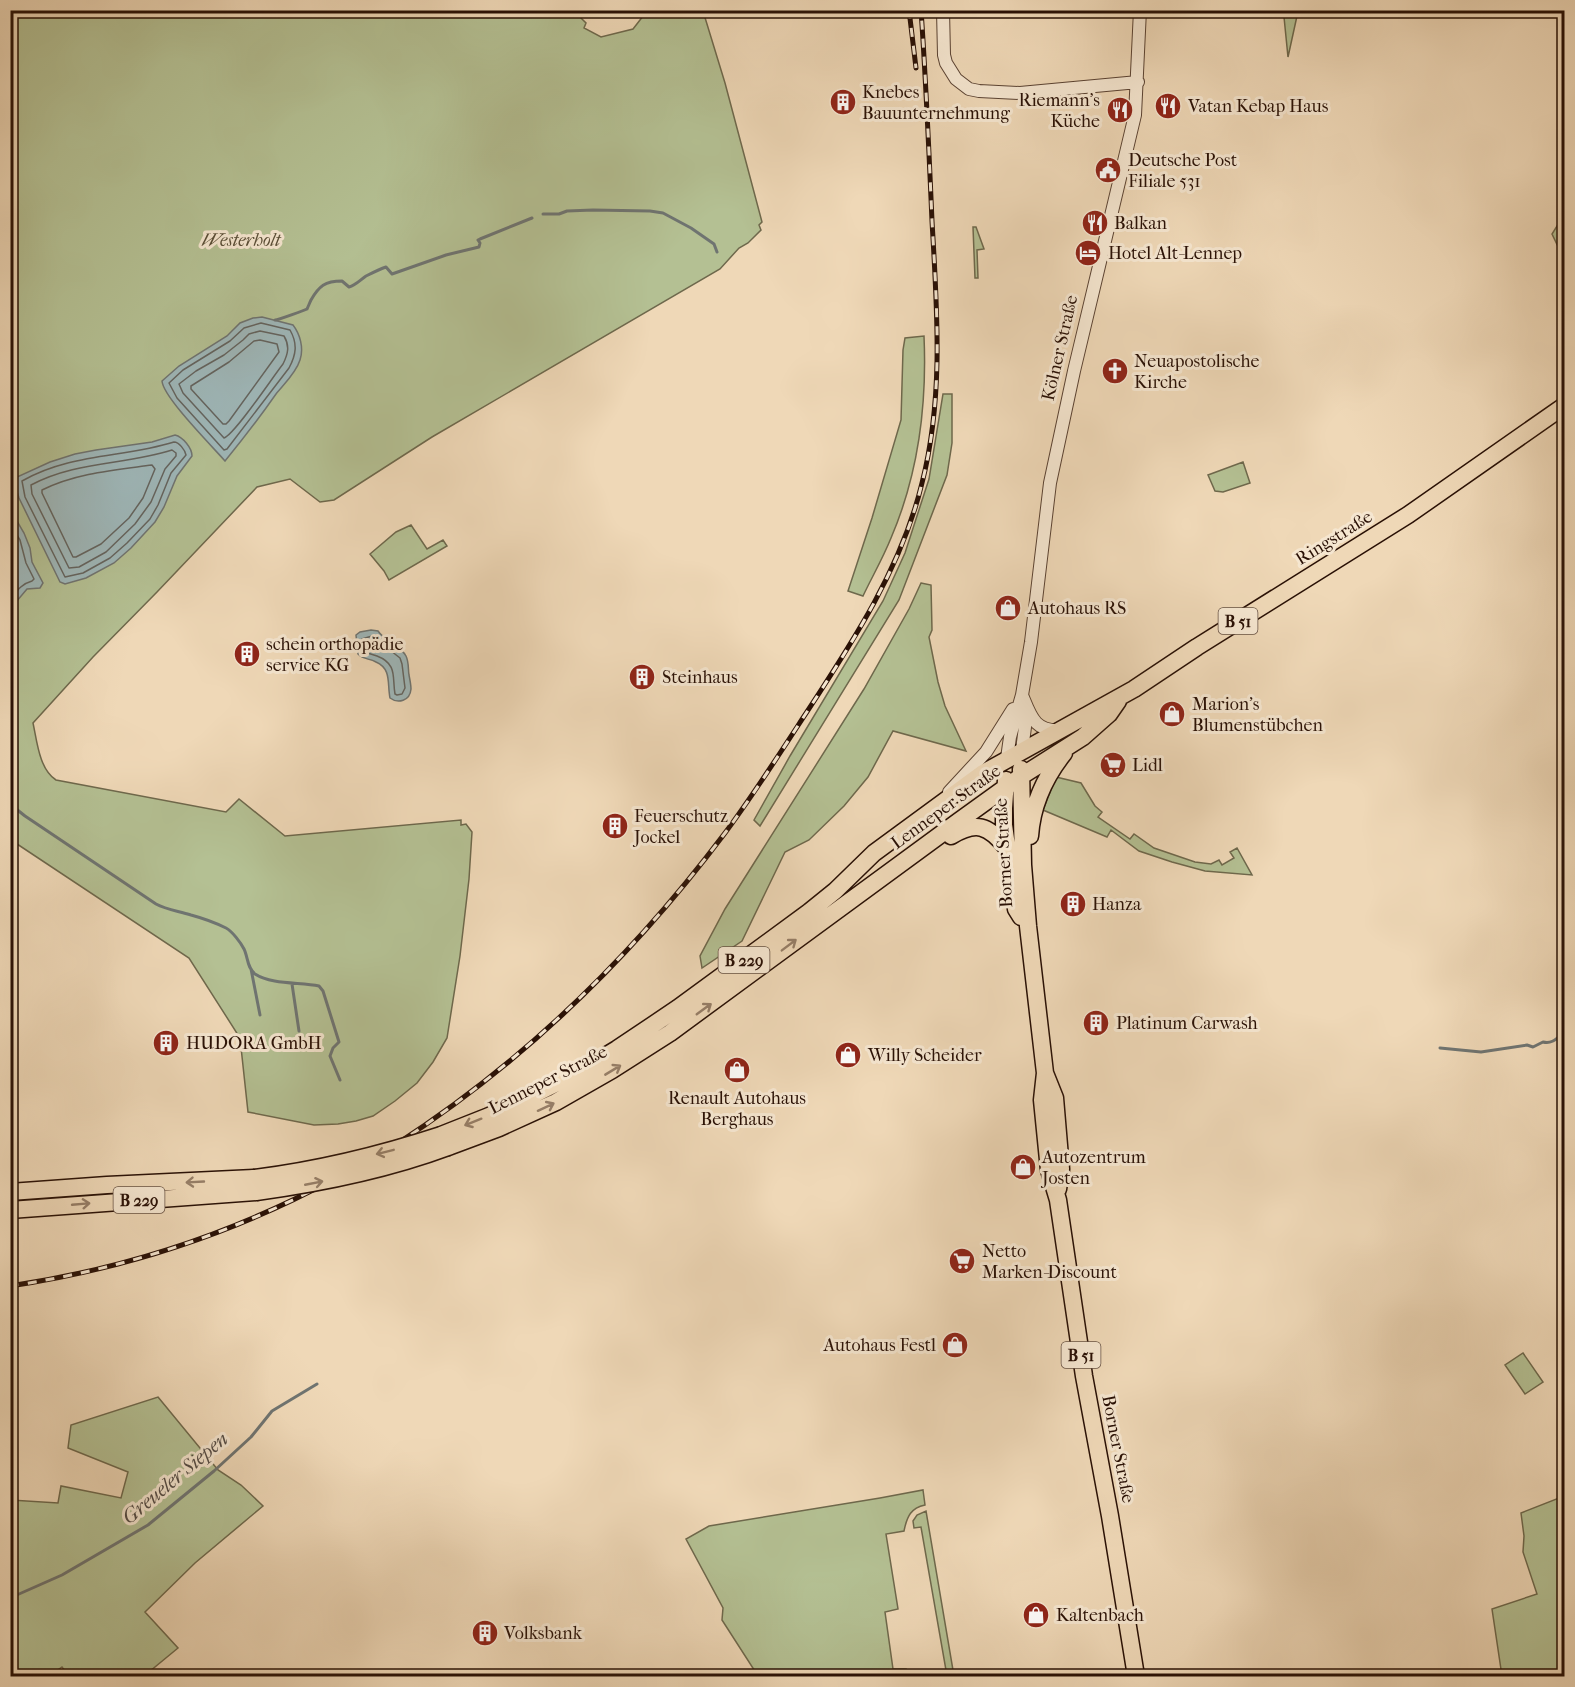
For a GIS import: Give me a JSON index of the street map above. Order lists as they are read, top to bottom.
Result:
{
  "streets": {
    "main road": [
      "Kölner Straße",
      "Ringstraße",
      "B 51",
      "Lenneper Straße",
      "Borner Straße",
      "B 229"
    ]
  },
  "crossings": [
    ["Kölner Straße", "Ringstraße"],
    ["Kölner Straße", "Lenneper Straße"],
    ["Kölner Straße", "Borner Straße"],
    ["Ringstraße", "Lenneper Straße"],
    ["Ringstraße", "Borner Straße"],
    ["Lenneper Straße", "Borner Straße"]
  ],
  "water": ["Greueler Siepen"],
  "parks": ["Westerholt"],
  "places": {
    "building": [
      "Knebes Bauunternehmung",
      "schein orthopädie service KG",
      "Steinhaus",
      "Feuerschutz Jockel",
      "Hanza",
      "Platinum Carwash",
      "HUDORA GmbH",
      "Volksbank"
    ],
    "restaurant": ["Vatan Kebap Haus", "Riemann's Küche", "Balkan"],
    "public building": ["Deutsche Post Filiale 531"],
    "hotel": ["Hotel Alt-Lennep"],
    "church": ["Neuapostolische Kirche"],
    "shop": [
      "Autohaus RS",
      "Marion's Blumenstübchen",
      "Willy Scheider",
      "Renault Autohaus Berghaus",
      "Autozentrum Josten",
      "Autohaus Festl",
      "Kaltenbach"
    ],
    "supermarket": ["Lidl", "Netto Marken-Discount"]
  }
}
